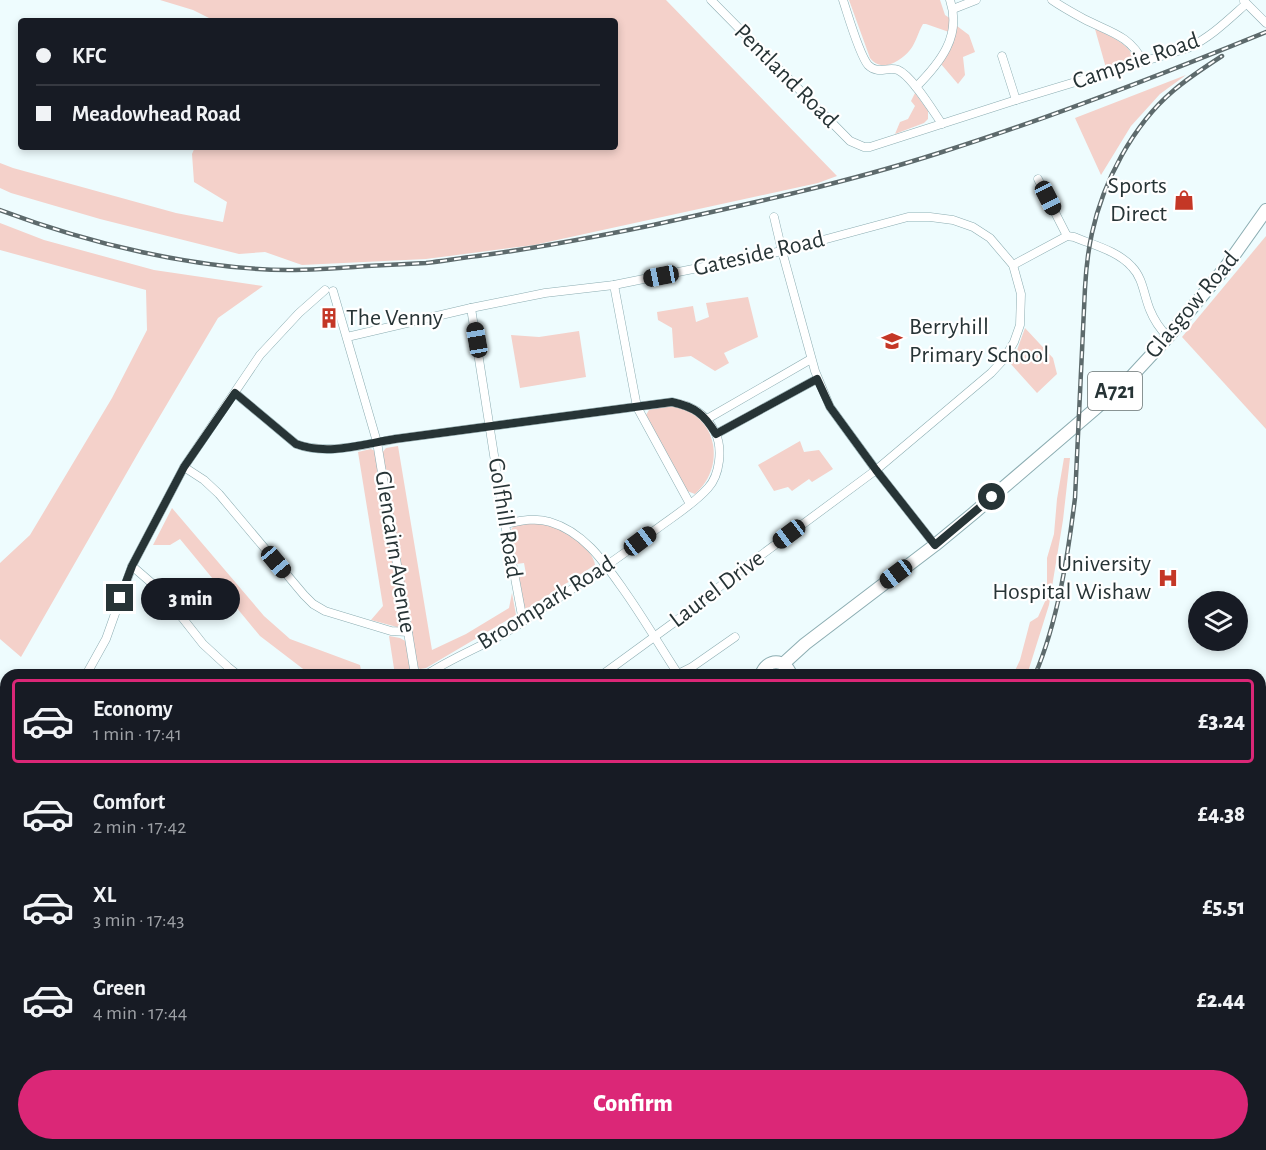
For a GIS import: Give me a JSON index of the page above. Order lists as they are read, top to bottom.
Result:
{
  "streets": {
    "main road": ["Glasgow Road", "A721"],
    "street": [
      "Campsie Road",
      "Pentland Road",
      "Gateside Road",
      "Golfhill Road",
      "Glencairn Avenue",
      "Laurel Drive",
      "Broompark Road"
    ]
  },
  "crossings": [
    ["Campsie Road", "Pentland Road"],
    ["Gateside Road", "Golfhill Road"],
    ["Gateside Road", "Glencairn Avenue"],
    ["Gateside Road", "Laurel Drive"],
    ["Golfhill Road", "Broompark Road"]
  ],
  "places": {
    "shop": ["Sports Direct"],
    "building": ["The Venny"],
    "school or university": ["Berryhill Primary School"],
    "hospital": ["University Hospital Wishaw"]
  },
  "page": {
    "banner": ["KFC", "Meadowhead Road"],
    "bubble": "3 min",
    "list": [
      {
        "name": "Economy",
        "note": "1 min · 17:41",
        "value": "£3.24"
      },
      {
        "name": "Comfort",
        "note": "2 min · 17:42",
        "value": "£4.38"
      },
      {
        "name": "XL",
        "note": "3 min · 17:43",
        "value": "£5.51"
      },
      {
        "name": "Green",
        "note": "4 min · 17:44",
        "value": "£2.44"
      }
    ],
    "buttons": "Confirm"
  }
}
